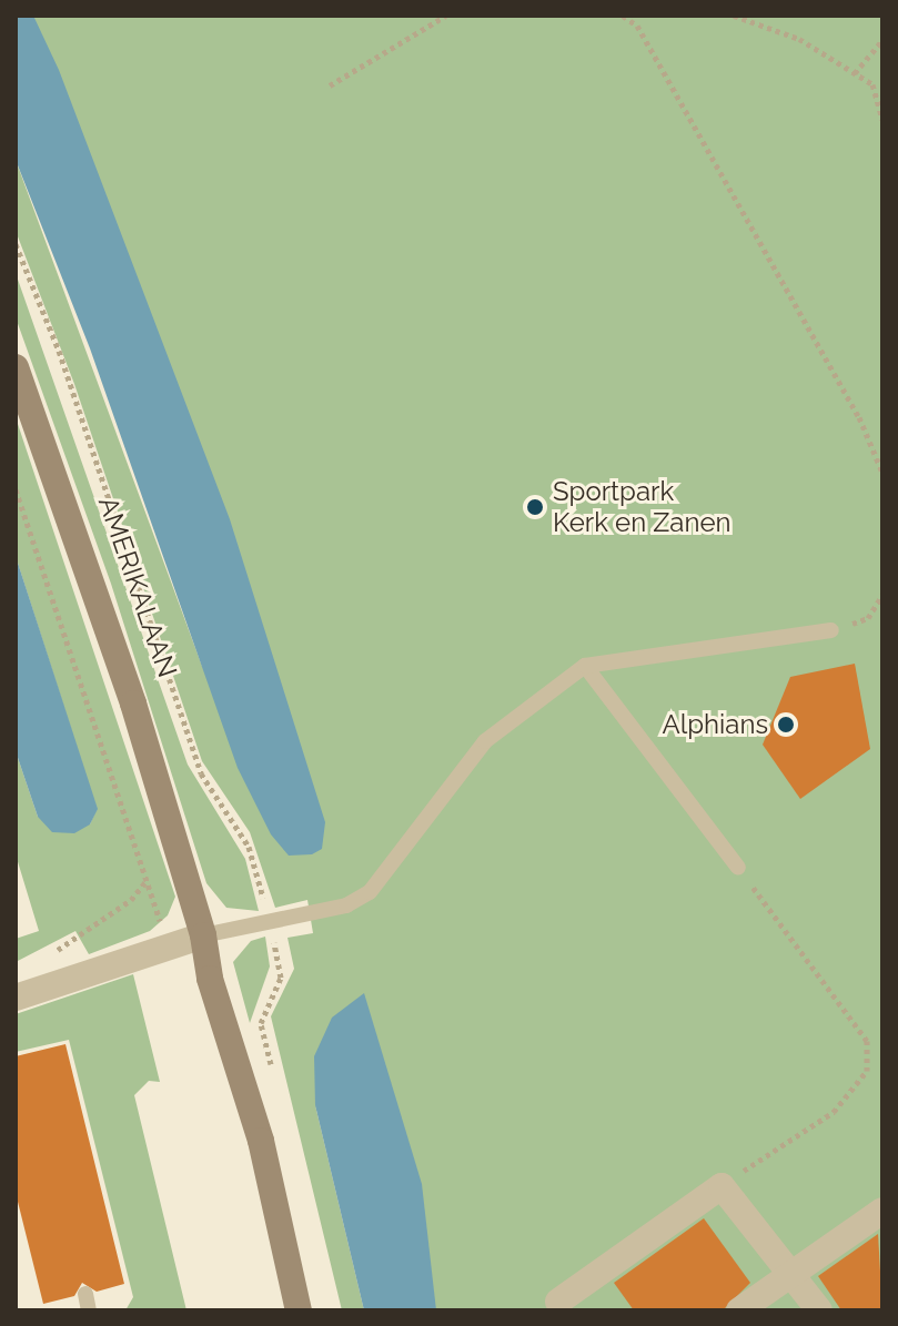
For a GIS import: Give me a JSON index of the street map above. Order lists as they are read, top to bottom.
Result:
{
  "streets": {
    "street": ["AMERIKALAAN"]
  },
  "places": ["Sportpark Kerk en Zanen", "Alphians"]
}
